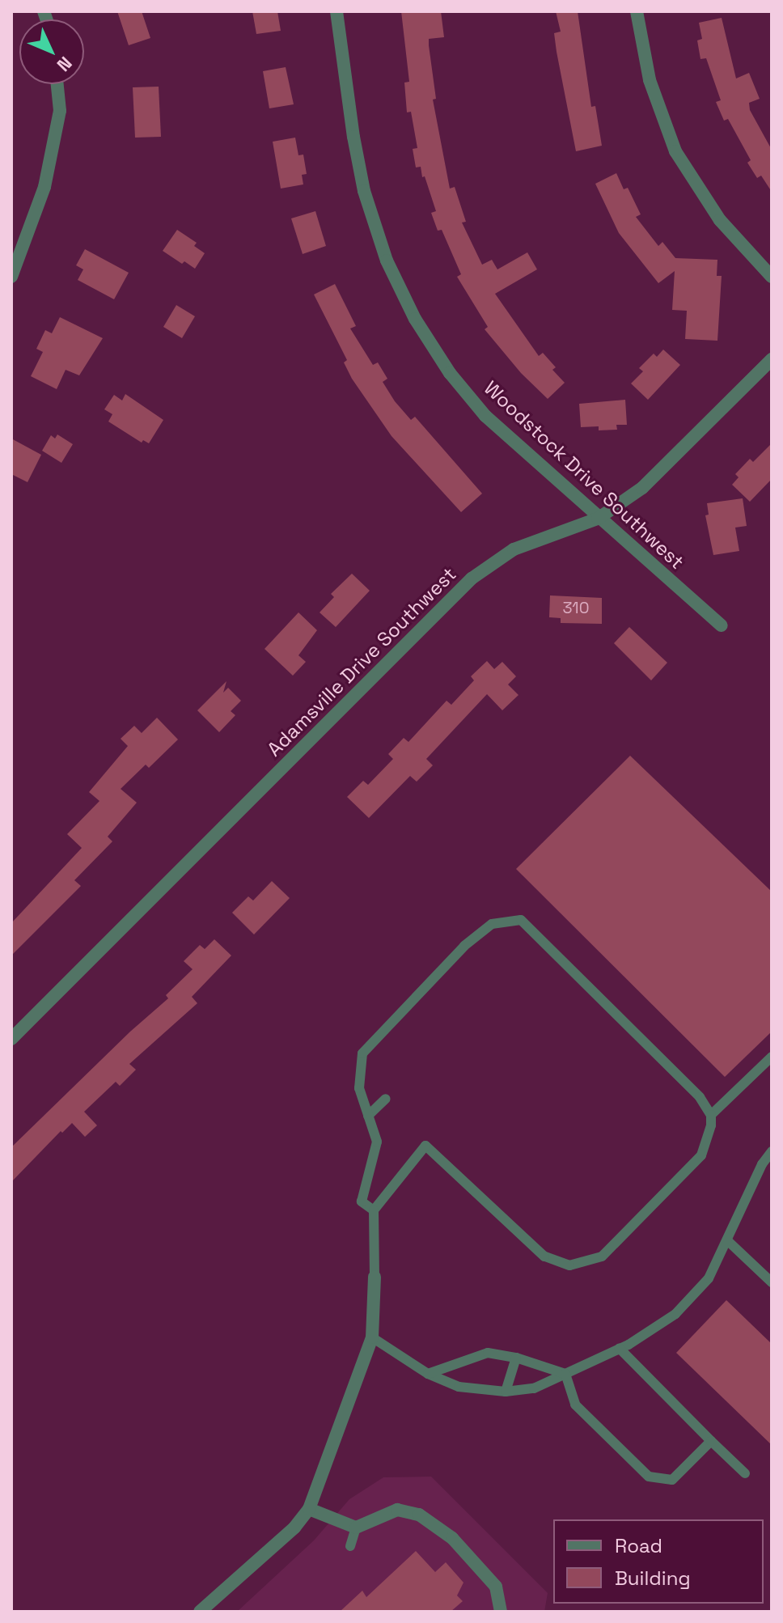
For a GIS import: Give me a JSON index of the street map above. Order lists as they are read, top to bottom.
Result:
{
  "streets": {
    "street": ["Woodstock Drive Southwest", "Adamsville Drive Southwest"]
  },
  "crossings": [
    ["Woodstock Drive Southwest", "Adamsville Drive Southwest"]
  ],
  "house_numbers": ["310"],
  "legend": ["Road", "Building"],
  "north": "bottom right"
}
